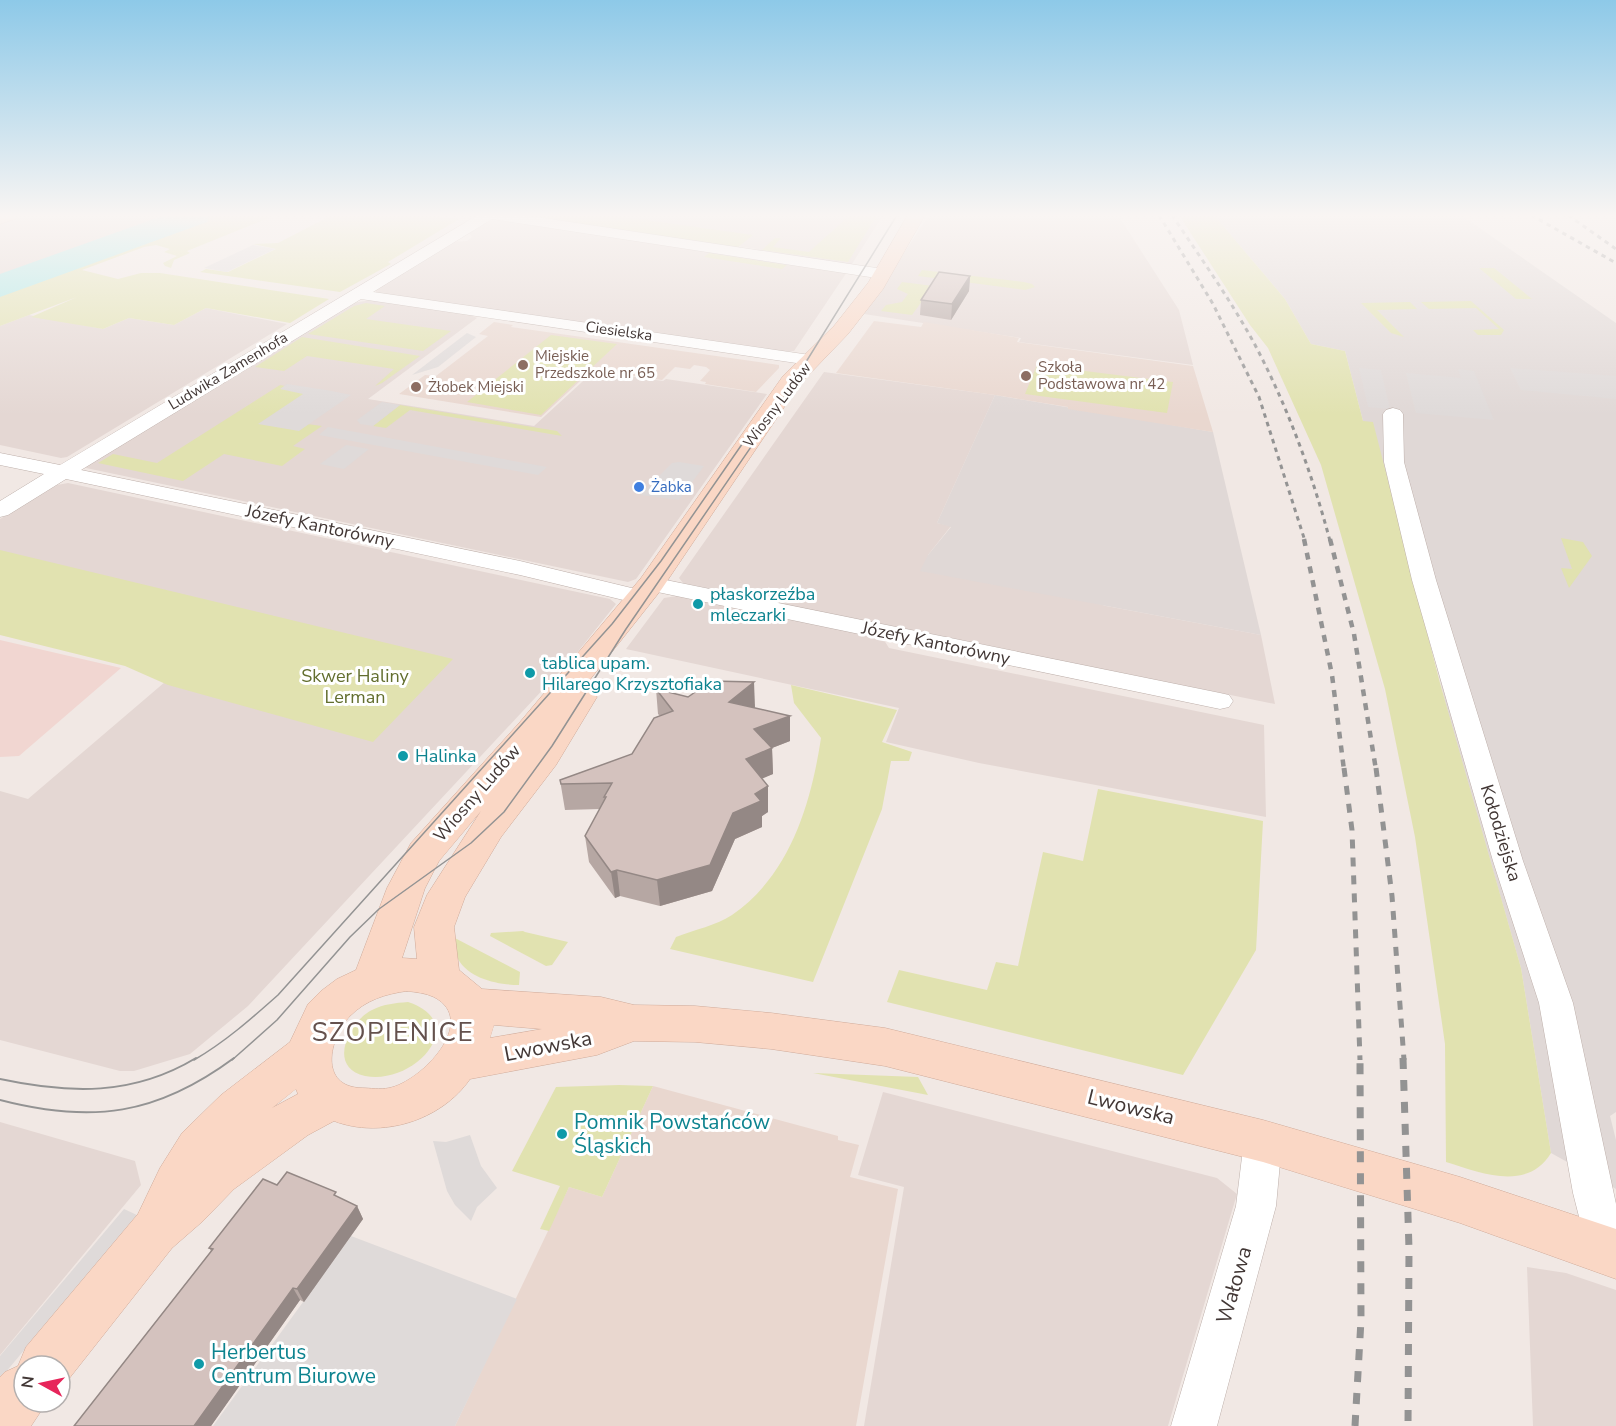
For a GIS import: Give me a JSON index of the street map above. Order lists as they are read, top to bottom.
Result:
{
  "streets": {
    "street": [
      "Ciesielska",
      "Ludwika Zamenhofa",
      "Wiosny Ludów",
      "Józefy Kantorówny",
      "Kołodziejska",
      "Lwowska",
      "Wałowa"
    ]
  },
  "crossings": [
    ["Ciesielska", "Ludwika Zamenhofa"],
    ["Ciesielska", "Wiosny Ludów"],
    ["Ludwika Zamenhofa", "Józefy Kantorówny"],
    ["Wiosny Ludów", "Józefy Kantorówny"],
    ["Wiosny Ludów", "Lwowska"],
    ["Kołodziejska", "Lwowska"],
    ["Lwowska", "Wałowa"]
  ],
  "districts": ["SZOPIENICE"],
  "parks": ["Skwer Haliny Lerman"],
  "places": [
    "Miejskie Przedszkole nr 65",
    "Szkoła Podstawowa nr 42",
    "Żłobek Miejski",
    "Żabka",
    "płaskorzeźba mleczarki",
    "tablica upam. Hilarego Krzysztofiaka",
    "Halinka",
    "Pomnik Powstańców Śląskich",
    "Herbertus Centrum Biurowe"
  ],
  "north": "left"
}
